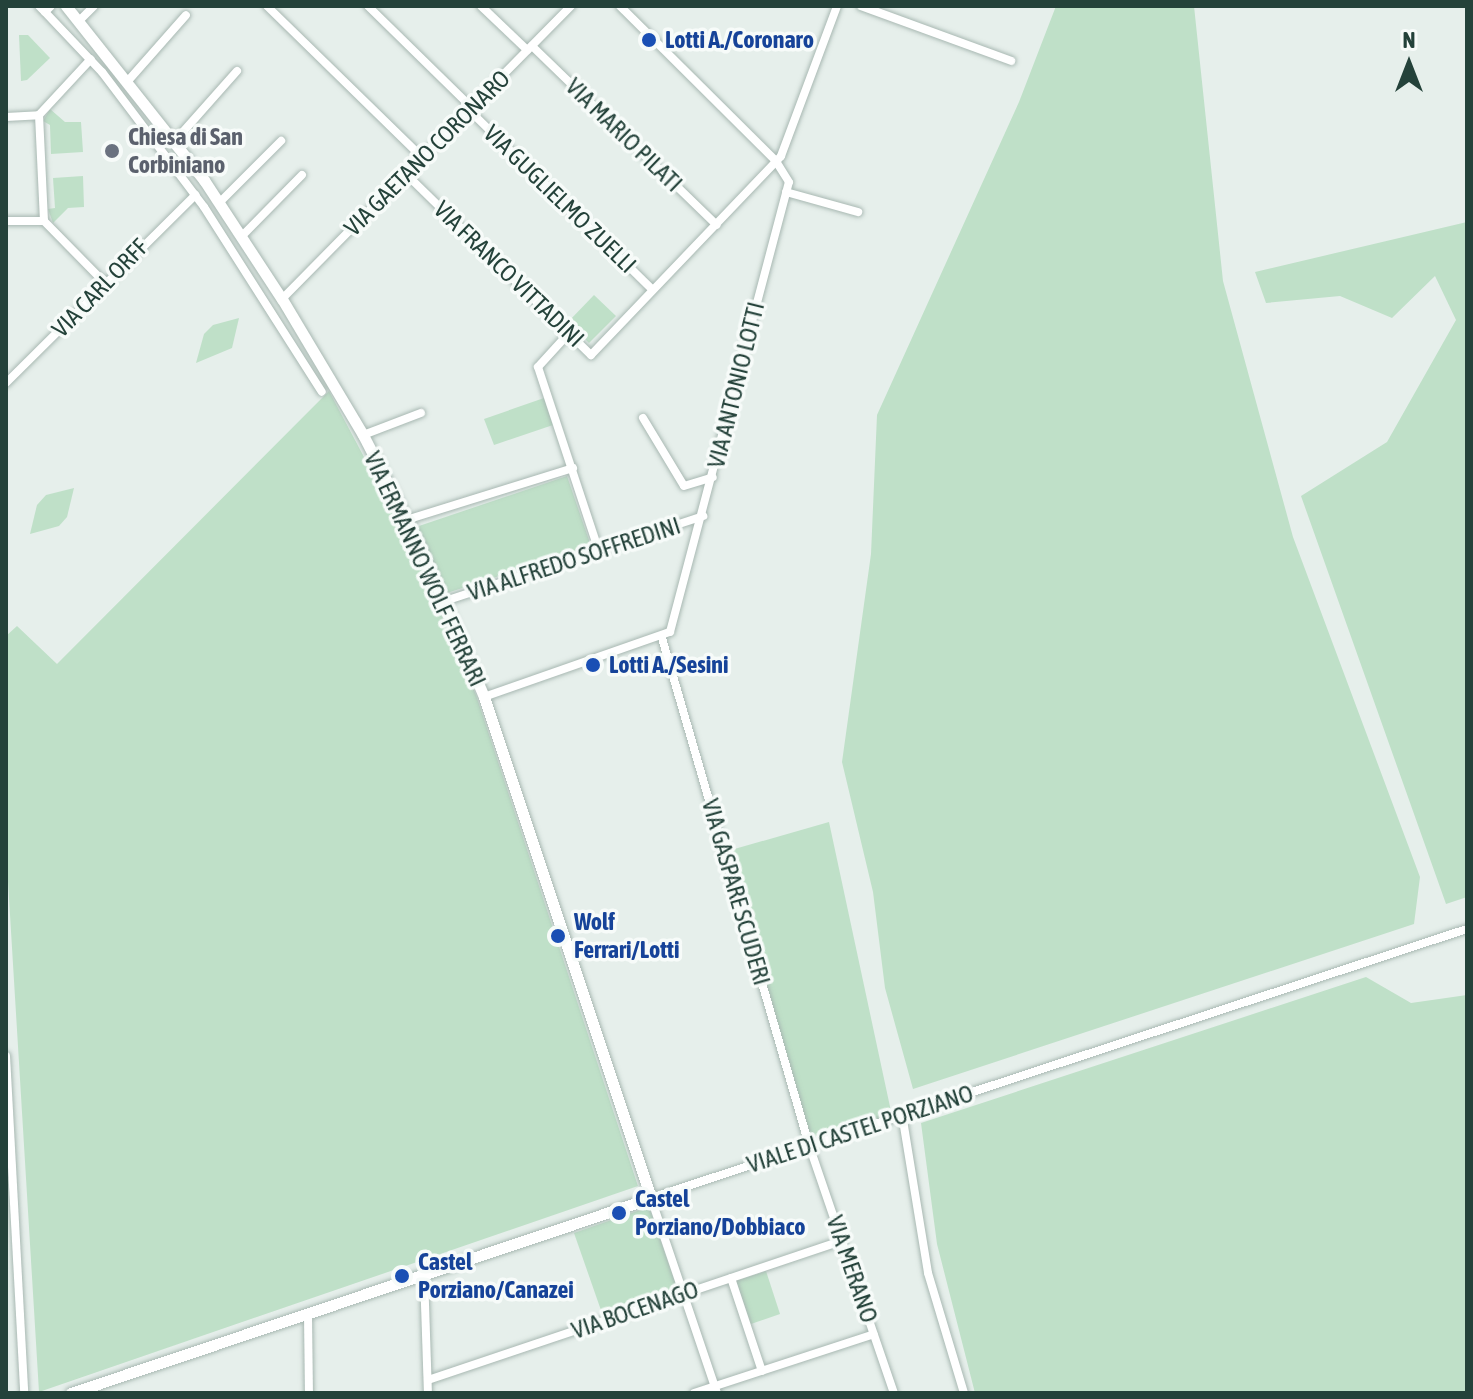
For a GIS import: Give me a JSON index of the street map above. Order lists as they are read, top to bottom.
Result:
{
  "streets": {
    "street": [
      "VIA MARIO PILATI",
      "VIA GAETANO CORONARO",
      "VIA GUGLIELMO ZUELLI",
      "VIA FRANCO VITTADINI",
      "VIA CARL ORFF",
      "VIA ANTONIO LOTTI",
      "VIA ALFREDO SOFFREDINI",
      "VIA ERMANNO WOLF FERRARI",
      "VIA GASPARE SCUDERI",
      "VIALE DI CASTEL PORZIANO",
      "VIA MERANO",
      "VIA BOCENAGO"
    ]
  },
  "crossings": [
    ["VIA MARIO PILATI", "VIA GAETANO CORONARO"],
    ["VIA MARIO PILATI", "VIA FRANCO VITTADINI"],
    ["VIA GAETANO CORONARO", "VIA GUGLIELMO ZUELLI"],
    ["VIA GAETANO CORONARO", "VIA FRANCO VITTADINI"],
    ["VIA GAETANO CORONARO", "VIA ERMANNO WOLF FERRARI"],
    ["VIA GUGLIELMO ZUELLI", "VIA FRANCO VITTADINI"],
    ["VIA ANTONIO LOTTI", "VIA ALFREDO SOFFREDINI"],
    ["VIA ANTONIO LOTTI", "VIA GASPARE SCUDERI"],
    ["VIA ALFREDO SOFFREDINI", "VIA ERMANNO WOLF FERRARI"],
    ["VIA ERMANNO WOLF FERRARI", "VIALE DI CASTEL PORZIANO"],
    ["VIA GASPARE SCUDERI", "VIALE DI CASTEL PORZIANO"],
    ["VIA GASPARE SCUDERI", "VIA MERANO"],
    ["VIALE DI CASTEL PORZIANO", "VIA MERANO"],
    ["VIA MERANO", "VIA BOCENAGO"]
  ],
  "places": [
    "Lotti A./Coronaro",
    "Chiesa di San Corbiniano",
    "Lotti A./Sesini",
    "Wolf Ferrari/Lotti",
    "Castel Porziano/Dobbiaco",
    "Castel Porziano/Canazei"
  ],
  "north": "top"
}
